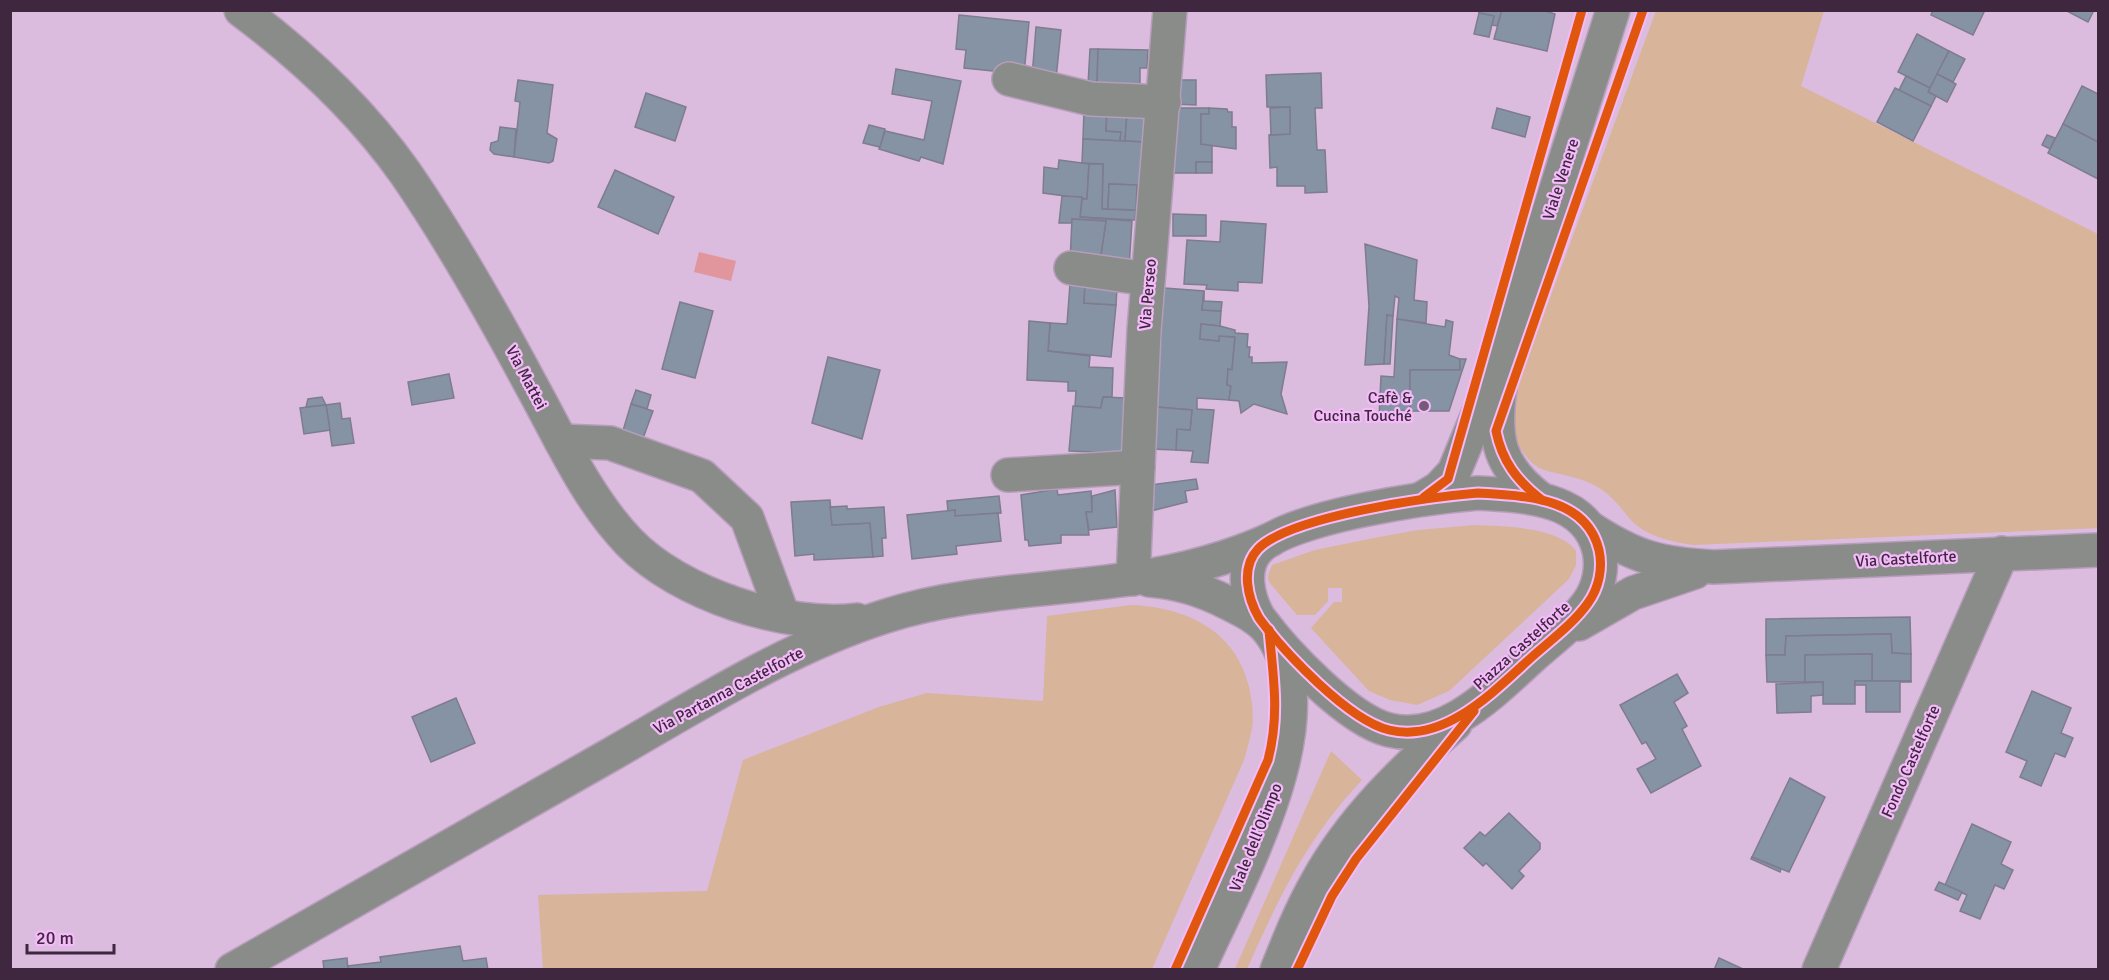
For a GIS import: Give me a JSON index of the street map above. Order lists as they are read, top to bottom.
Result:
{
  "streets": {
    "street": [
      "Viale Venere",
      "Via Perseo",
      "Via Mattei",
      "Via Castelforte",
      "Piazza Castelforte",
      "Via Partanna Castelforte",
      "Fondo Castelforte",
      "Viale dell'Olimpo"
    ]
  },
  "crossings": [
    ["Viale Venere", "Piazza Castelforte"],
    ["Via Perseo", "Via Partanna Castelforte"],
    ["Via Mattei", "Via Partanna Castelforte"],
    ["Via Castelforte", "Piazza Castelforte"],
    ["Via Castelforte", "Fondo Castelforte"],
    ["Piazza Castelforte", "Via Partanna Castelforte"],
    ["Piazza Castelforte", "Viale dell'Olimpo"]
  ],
  "places": ["Cafè & Cucina Touché"],
  "scale_bar": "20 m"
}
